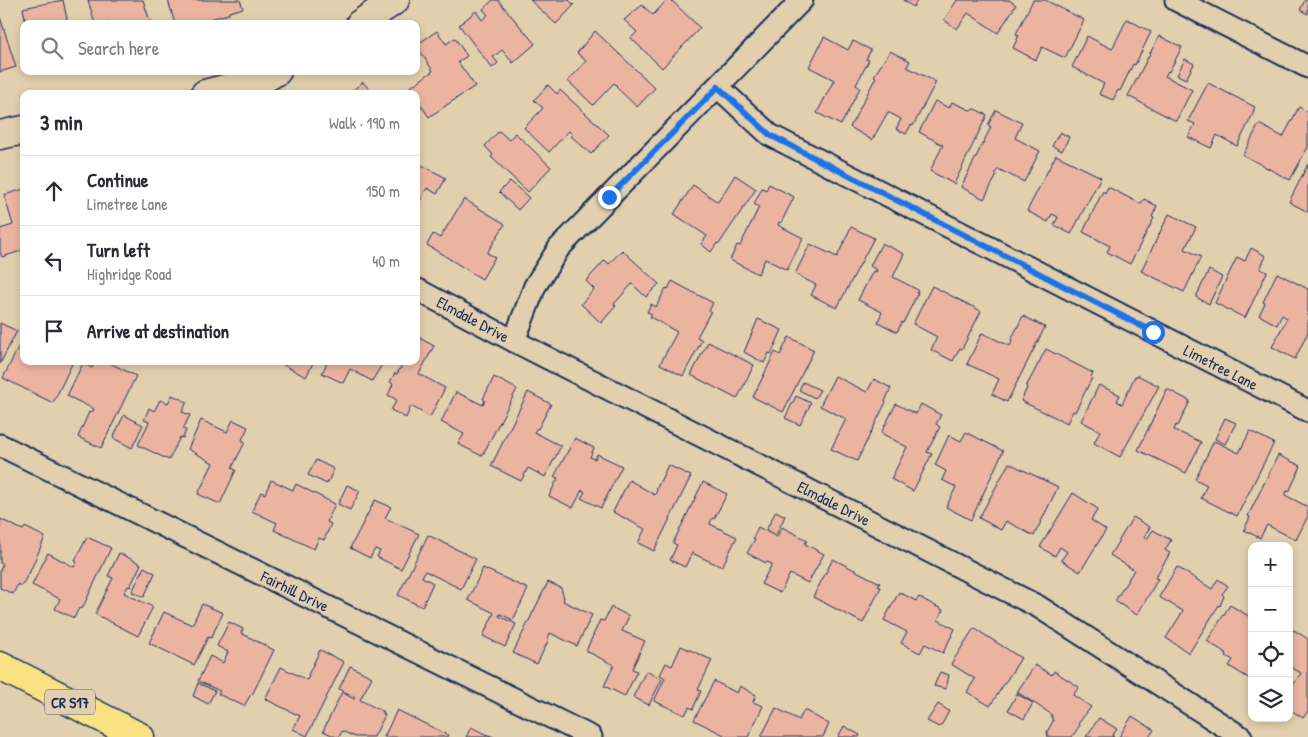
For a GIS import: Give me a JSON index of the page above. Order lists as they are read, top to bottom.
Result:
{
  "streets": {
    "main road": ["CR S17"],
    "street": ["Elmdale Drive", "Limetree Lane", "Fairhill Drive"]
  },
  "page": {
    "search": "Search here",
    "heading": ["3 min", "Walk · 190 m"],
    "list": [
      ["Continue", "Limetree Lane", "150 m"],
      ["Turn left", "Highridge Road", "40 m"],
      "Arrive at destination"
    ],
    "map_buttons": ["+", "−"]
  }
}
